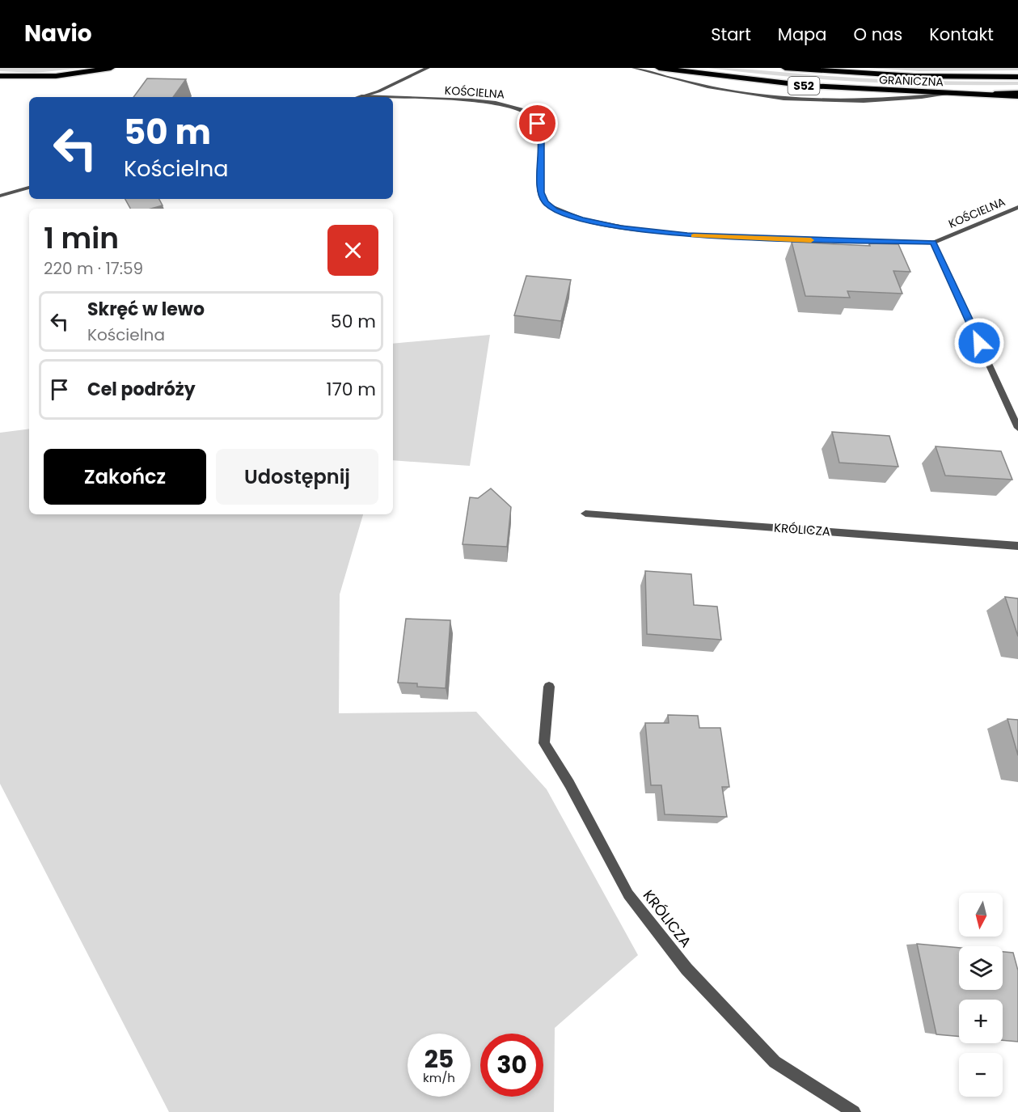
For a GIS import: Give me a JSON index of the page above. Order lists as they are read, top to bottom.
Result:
{
  "streets": {
    "highway": ["GRANICZNA", "S52"],
    "street": ["KOŚCIELNA", "KRÓLICZA"]
  },
  "north": "bottom",
  "page": {
    "header": "Navio",
    "nav": [
      "Start",
      "Mapa",
      "O nas",
      "Kontakt"
    ],
    "turn": ["50 m", "Kościelna"],
    "heading": ["1 min", "220 m · 17:59"],
    "list": [
      {
        "name": "Skręć w lewo",
        "note": "Kościelna",
        "value": "50 m"
      },
      {
        "name": "Cel podróży",
        "value": "170 m"
      }
    ],
    "buttons": ["Zakończ", "Udostępnij"],
    "map_buttons": ["+", "−"],
    "speed": "25 km/h",
    "limit": "30"
  }
}
